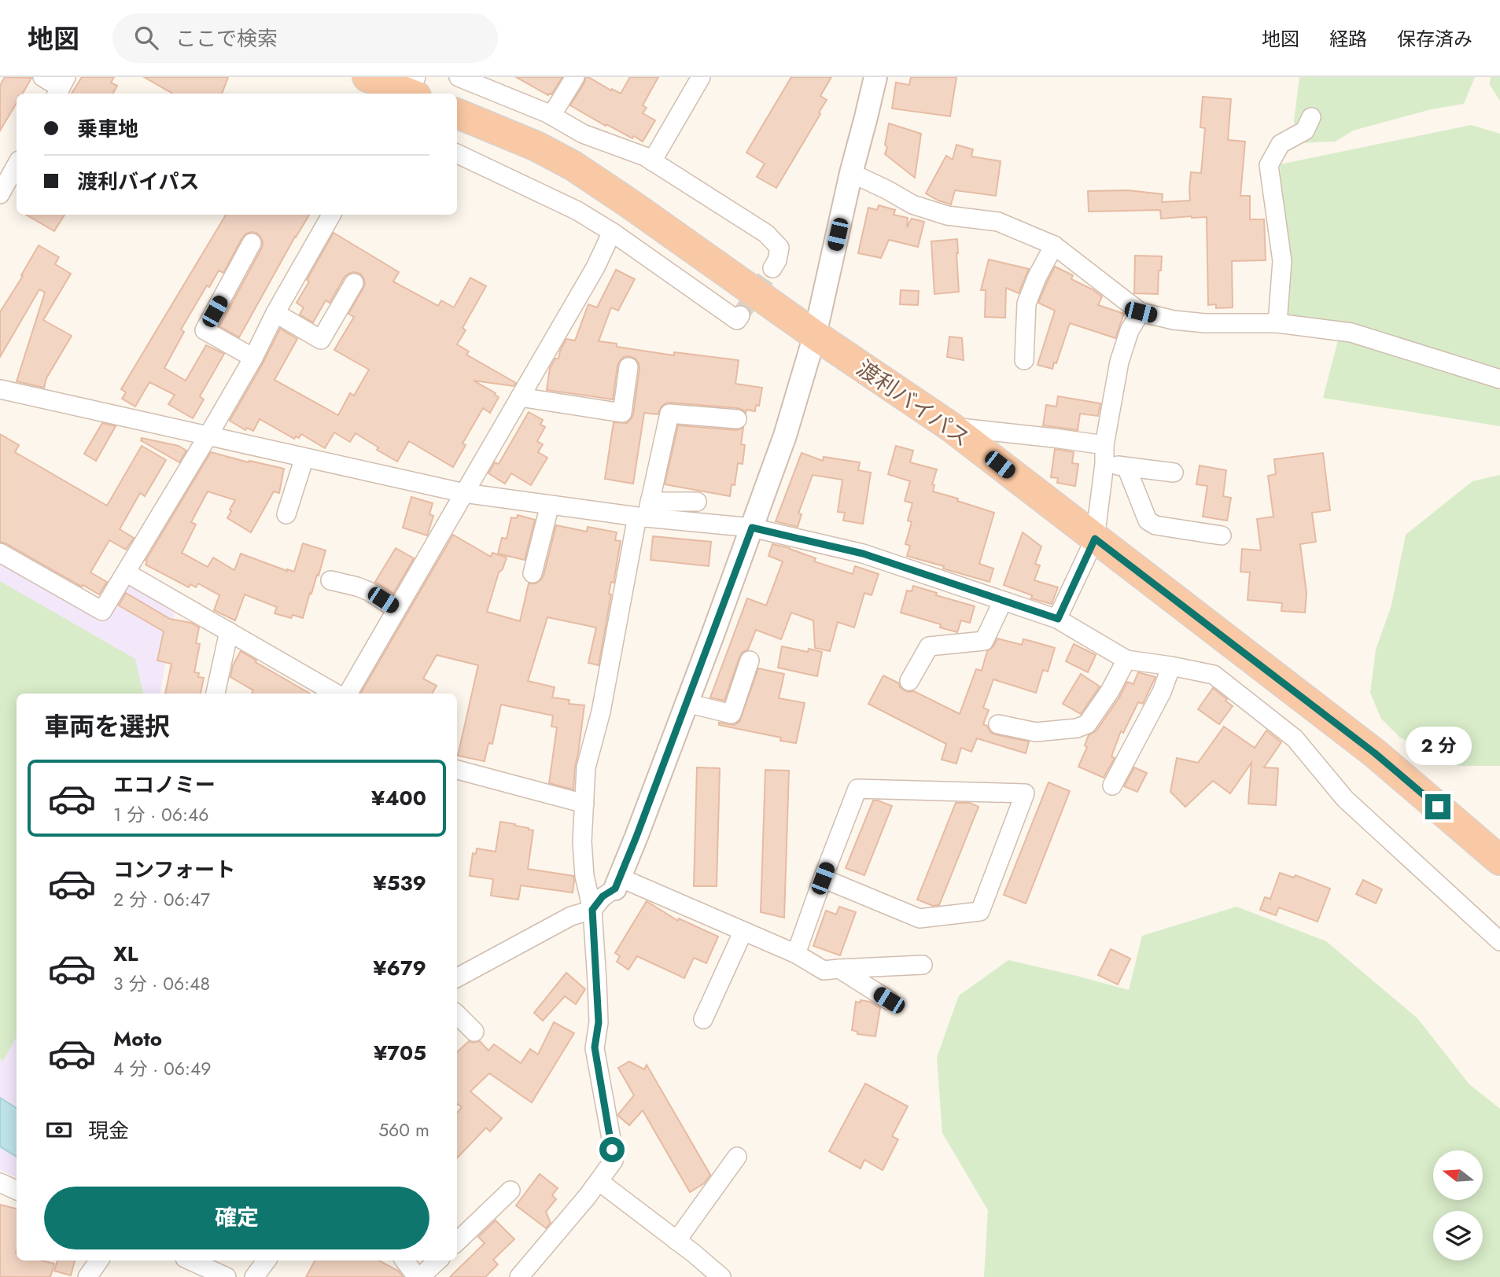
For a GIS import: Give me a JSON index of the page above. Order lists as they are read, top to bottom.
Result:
{
  "streets": {
    "highway": ["渡利バイパス"]
  },
  "north": "left",
  "page": {
    "header": "地図",
    "search": "ここで検索",
    "nav": ["地図", "経路", "保存済み"],
    "banner": ["乗車地", "渡利バイパス"],
    "heading": "車両を選択",
    "bubble": "2 分",
    "list": [
      {
        "name": "エコノミー",
        "note": "1 分 · 06:46",
        "value": "¥400"
      },
      {
        "name": "コンフォート",
        "note": "2 分 · 06:47",
        "value": "¥539"
      },
      {
        "name": "XL",
        "note": "3 分 · 06:48",
        "value": "¥679"
      },
      {
        "name": "Moto",
        "note": "4 分 · 06:49",
        "value": "¥705"
      }
    ],
    "pay": ["現金", "560 m"],
    "buttons": "確定"
  }
}
